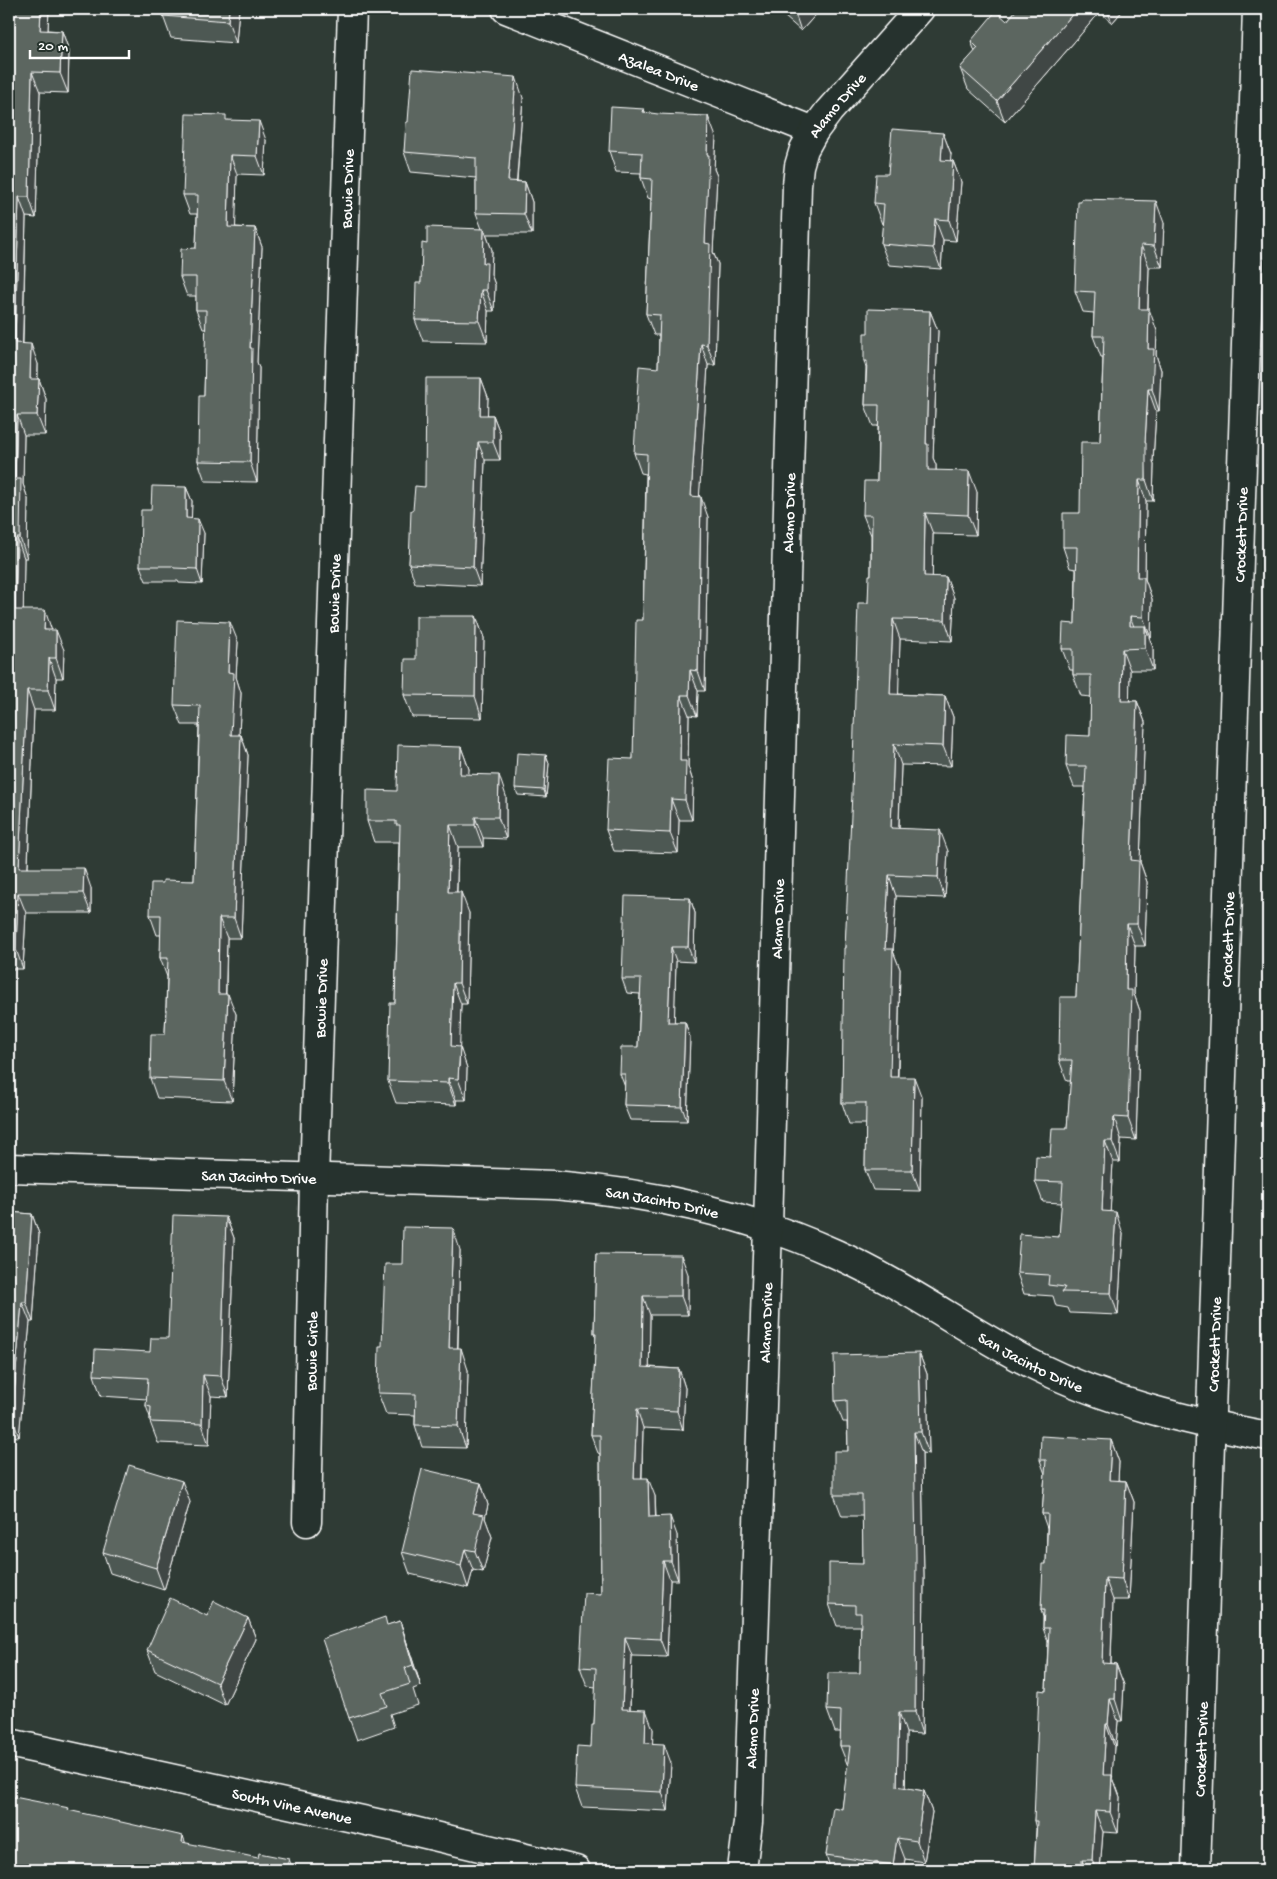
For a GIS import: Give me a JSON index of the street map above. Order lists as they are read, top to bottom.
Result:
{
  "streets": {
    "street": [
      "Azalea Drive",
      "Alamo Drive",
      "Bowie Drive",
      "Crockett Drive",
      "San Jacinto Drive",
      "Bowie Circle",
      "South Vine Avenue"
    ]
  },
  "crossings": [
    ["Azalea Drive", "Alamo Drive"],
    ["Alamo Drive", "San Jacinto Drive"],
    ["Bowie Drive", "San Jacinto Drive"],
    ["Bowie Drive", "Bowie Circle"],
    ["Crockett Drive", "San Jacinto Drive"],
    ["San Jacinto Drive", "Bowie Circle"]
  ],
  "scale_bar": "20 m"
}
